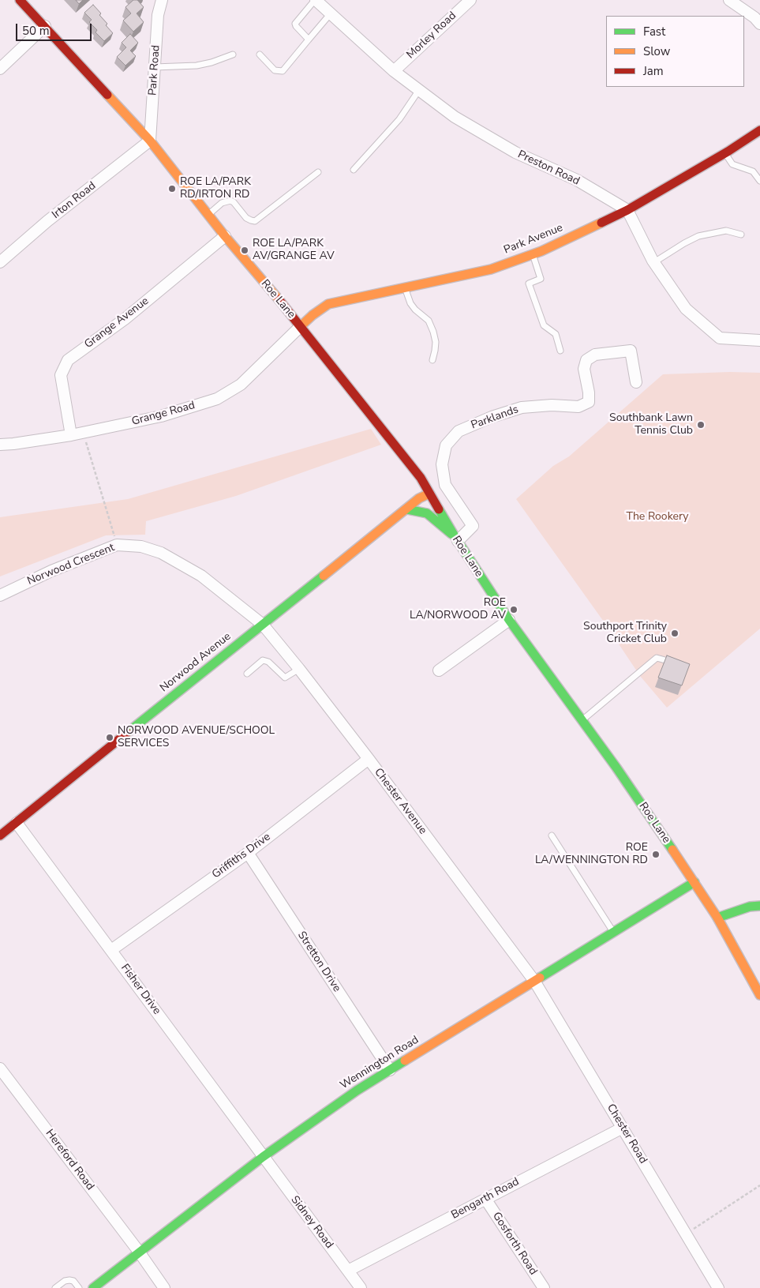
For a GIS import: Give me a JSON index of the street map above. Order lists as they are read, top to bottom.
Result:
{
  "streets": {
    "main road": [
      "Park Avenue",
      "Roe Lane",
      "Norwood Avenue",
      "Wennington Road"
    ],
    "street": [
      "Morley Road",
      "Park Road",
      "Preston Road",
      "Irton Road",
      "Grange Avenue",
      "Grange Road",
      "Parklands",
      "Norwood Crescent",
      "Chester Avenue",
      "Griffiths Drive",
      "Stretton Drive",
      "Fisher Drive",
      "Chester Road",
      "Hereford Road",
      "Bengarth Road",
      "Sidney Road",
      "Gosforth Road"
    ]
  },
  "crossings": [
    ["Morley Road", "Preston Road"],
    ["Park Road", "Irton Road"],
    ["Park Road", "Roe Lane"],
    ["Preston Road", "Park Avenue"],
    ["Irton Road", "Roe Lane"],
    ["Park Avenue", "Roe Lane"],
    ["Park Avenue", "Grange Road"],
    ["Roe Lane", "Grange Avenue"],
    ["Roe Lane", "Grange Road"],
    ["Roe Lane", "Parklands"],
    ["Roe Lane", "Norwood Avenue"],
    ["Roe Lane", "Wennington Road"],
    ["Grange Avenue", "Grange Road"],
    ["Norwood Crescent", "Norwood Avenue"],
    ["Norwood Crescent", "Chester Avenue"],
    ["Norwood Avenue", "Chester Avenue"],
    ["Norwood Avenue", "Fisher Drive"],
    ["Chester Avenue", "Griffiths Drive"],
    ["Chester Avenue", "Wennington Road"],
    ["Chester Avenue", "Chester Road"],
    ["Griffiths Drive", "Stretton Drive"],
    ["Griffiths Drive", "Fisher Drive"],
    ["Stretton Drive", "Wennington Road"],
    ["Fisher Drive", "Wennington Road"],
    ["Fisher Drive", "Sidney Road"],
    ["Wennington Road", "Chester Road"],
    ["Wennington Road", "Hereford Road"],
    ["Wennington Road", "Sidney Road"],
    ["Chester Road", "Bengarth Road"],
    ["Bengarth Road", "Sidney Road"],
    ["Bengarth Road", "Gosforth Road"]
  ],
  "parks": ["The Rookery"],
  "places": [
    "ROE LA/PARK RD/IRTON RD",
    "ROE LA/PARK AV/GRANGE AV",
    "Southbank Lawn Tennis Club",
    "ROE LA/NORWOOD AV",
    "Southport Trinity Cricket Club",
    "NORWOOD AVENUE/SCHOOL SERVICES",
    "ROE LA/WENNINGTON RD"
  ],
  "legend": ["Fast", "Slow", "Jam"],
  "scale_bar": "50 m"
}
